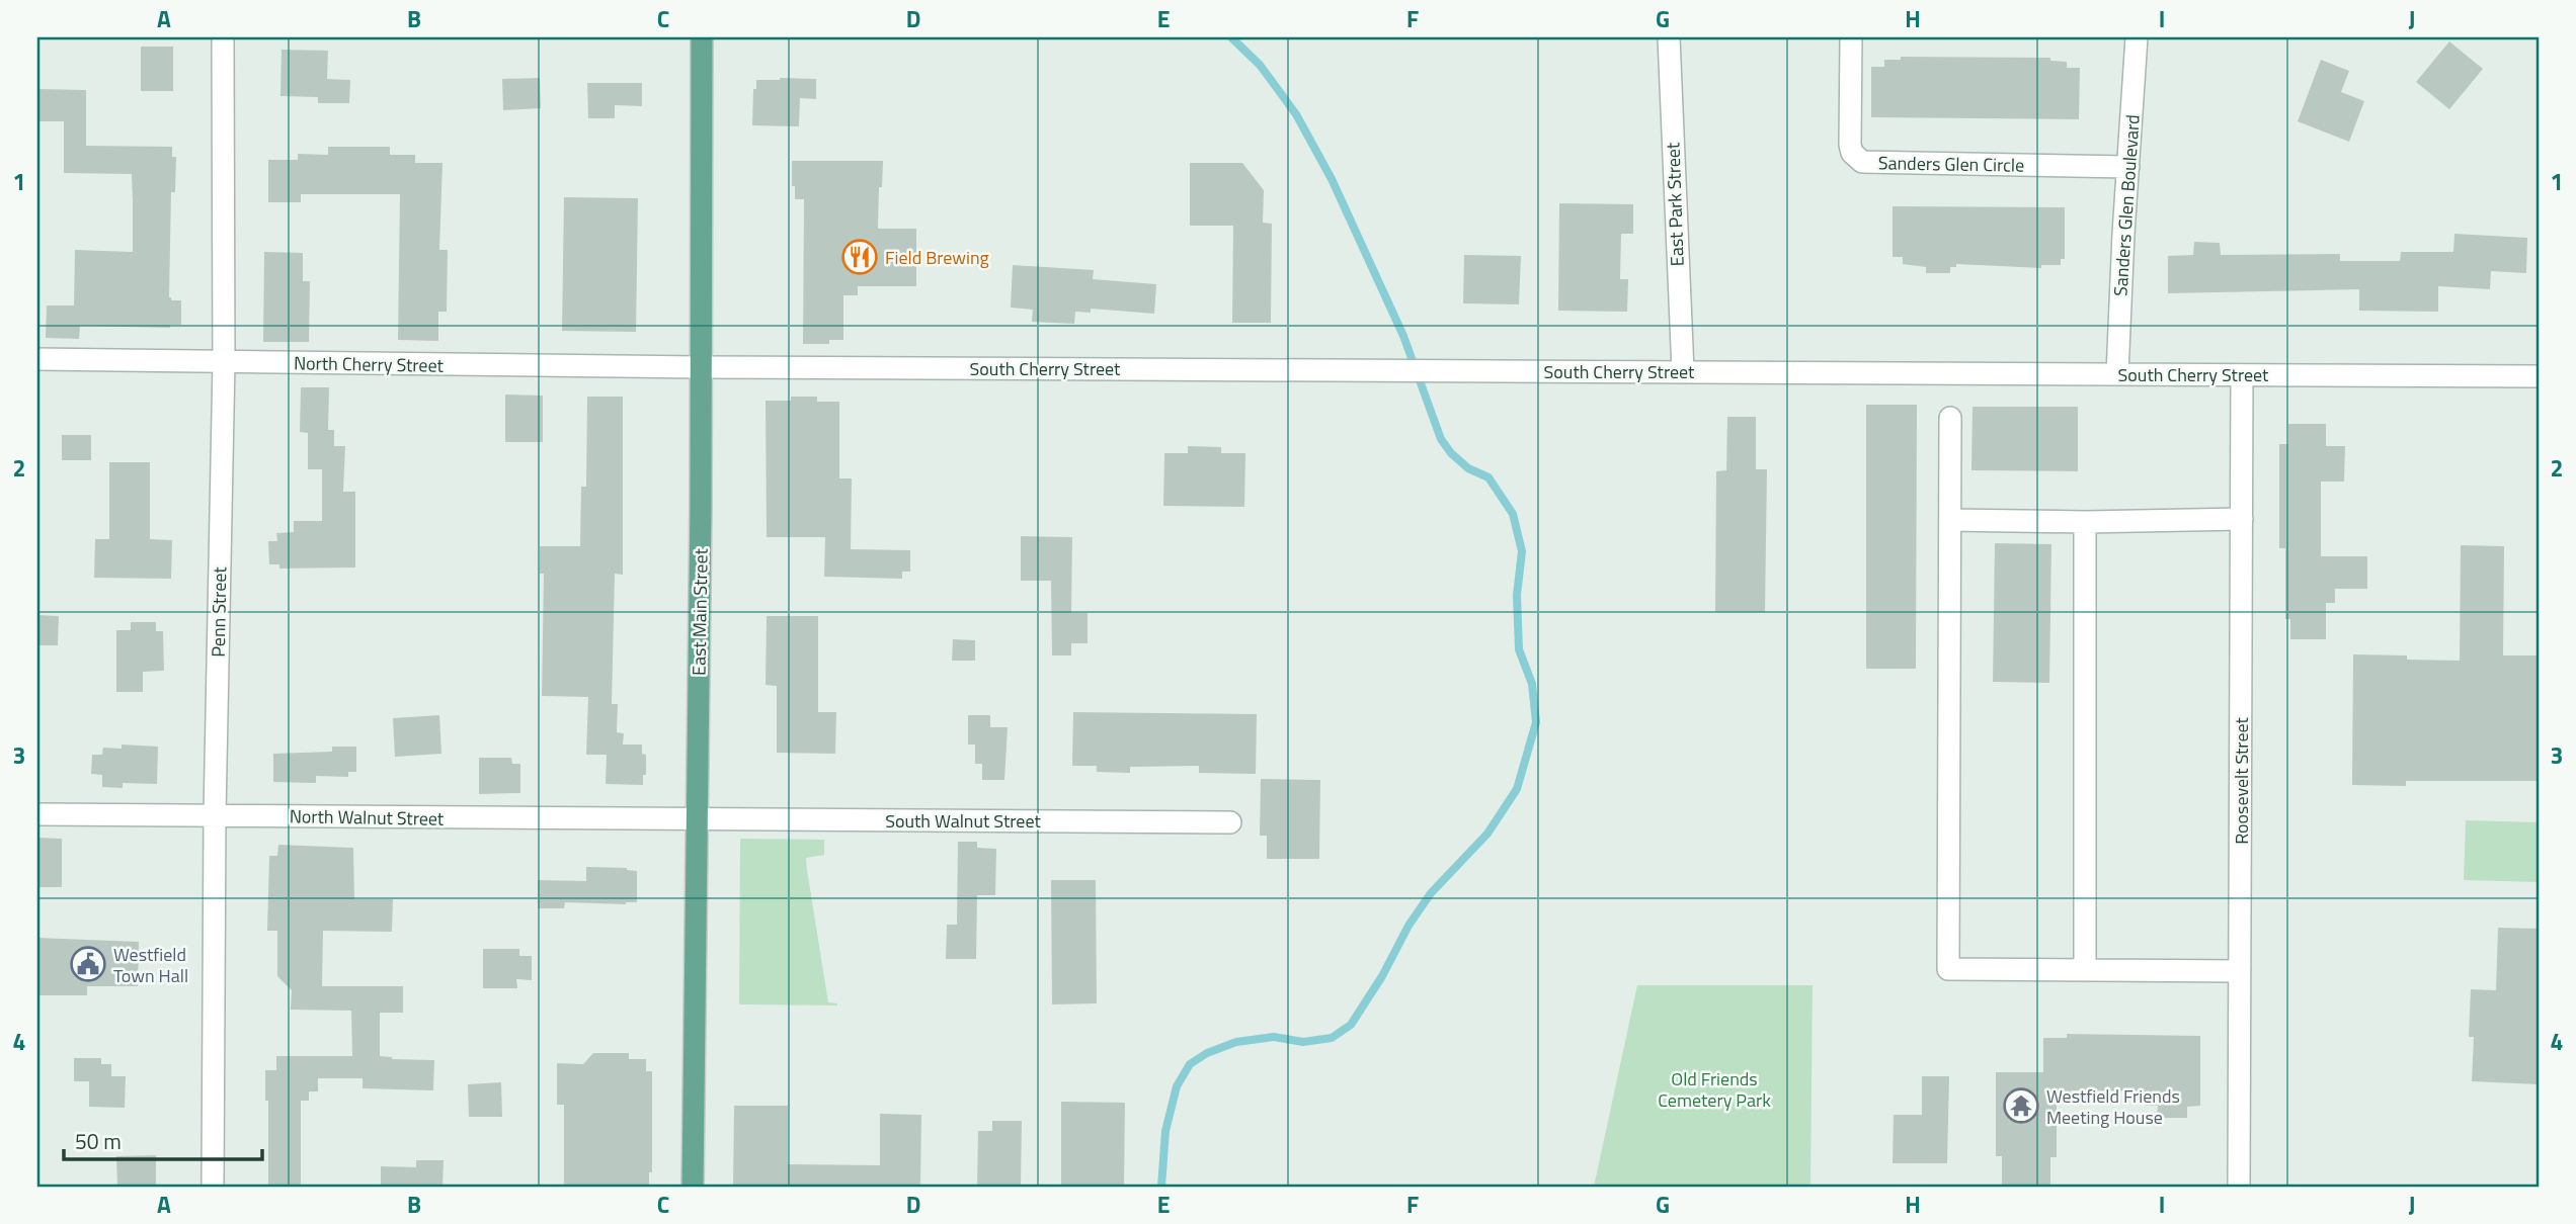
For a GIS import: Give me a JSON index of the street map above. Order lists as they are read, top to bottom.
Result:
{
  "streets": {
    "main road": ["East Main Street"],
    "street": [
      "Sanders Glen Circle",
      "East Park Street",
      "Sanders Glen Boulevard",
      "North Cherry Street",
      "South Cherry Street",
      "Penn Street",
      "Roosevelt Street",
      "North Walnut Street",
      "South Walnut Street"
    ]
  },
  "crossings": [
    ["Sanders Glen Circle", "Sanders Glen Boulevard"],
    ["East Park Street", "South Cherry Street"],
    ["Sanders Glen Boulevard", "South Cherry Street"],
    ["North Cherry Street", "South Cherry Street"],
    ["North Cherry Street", "Penn Street"],
    ["North Cherry Street", "East Main Street"],
    ["South Cherry Street", "East Main Street"],
    ["South Cherry Street", "Roosevelt Street"],
    ["Penn Street", "North Walnut Street"],
    ["East Main Street", "North Walnut Street"],
    ["East Main Street", "South Walnut Street"],
    ["North Walnut Street", "South Walnut Street"]
  ],
  "parks": ["Old Friends Cemetery Park"],
  "places": {
    "restaurant": ["Field Brewing"],
    "public building": ["Westfield Town Hall"],
    "temple": ["Westfield Friends Meeting House"]
  },
  "scale_bar": "50 m",
  "grid": {
    "columns": [
      "A",
      "B",
      "C",
      "D",
      "E",
      "F",
      "G",
      "H",
      "I",
      "J"
    ],
    "rows": [
      "1",
      "2",
      "3",
      "4"
    ]
  }
}
